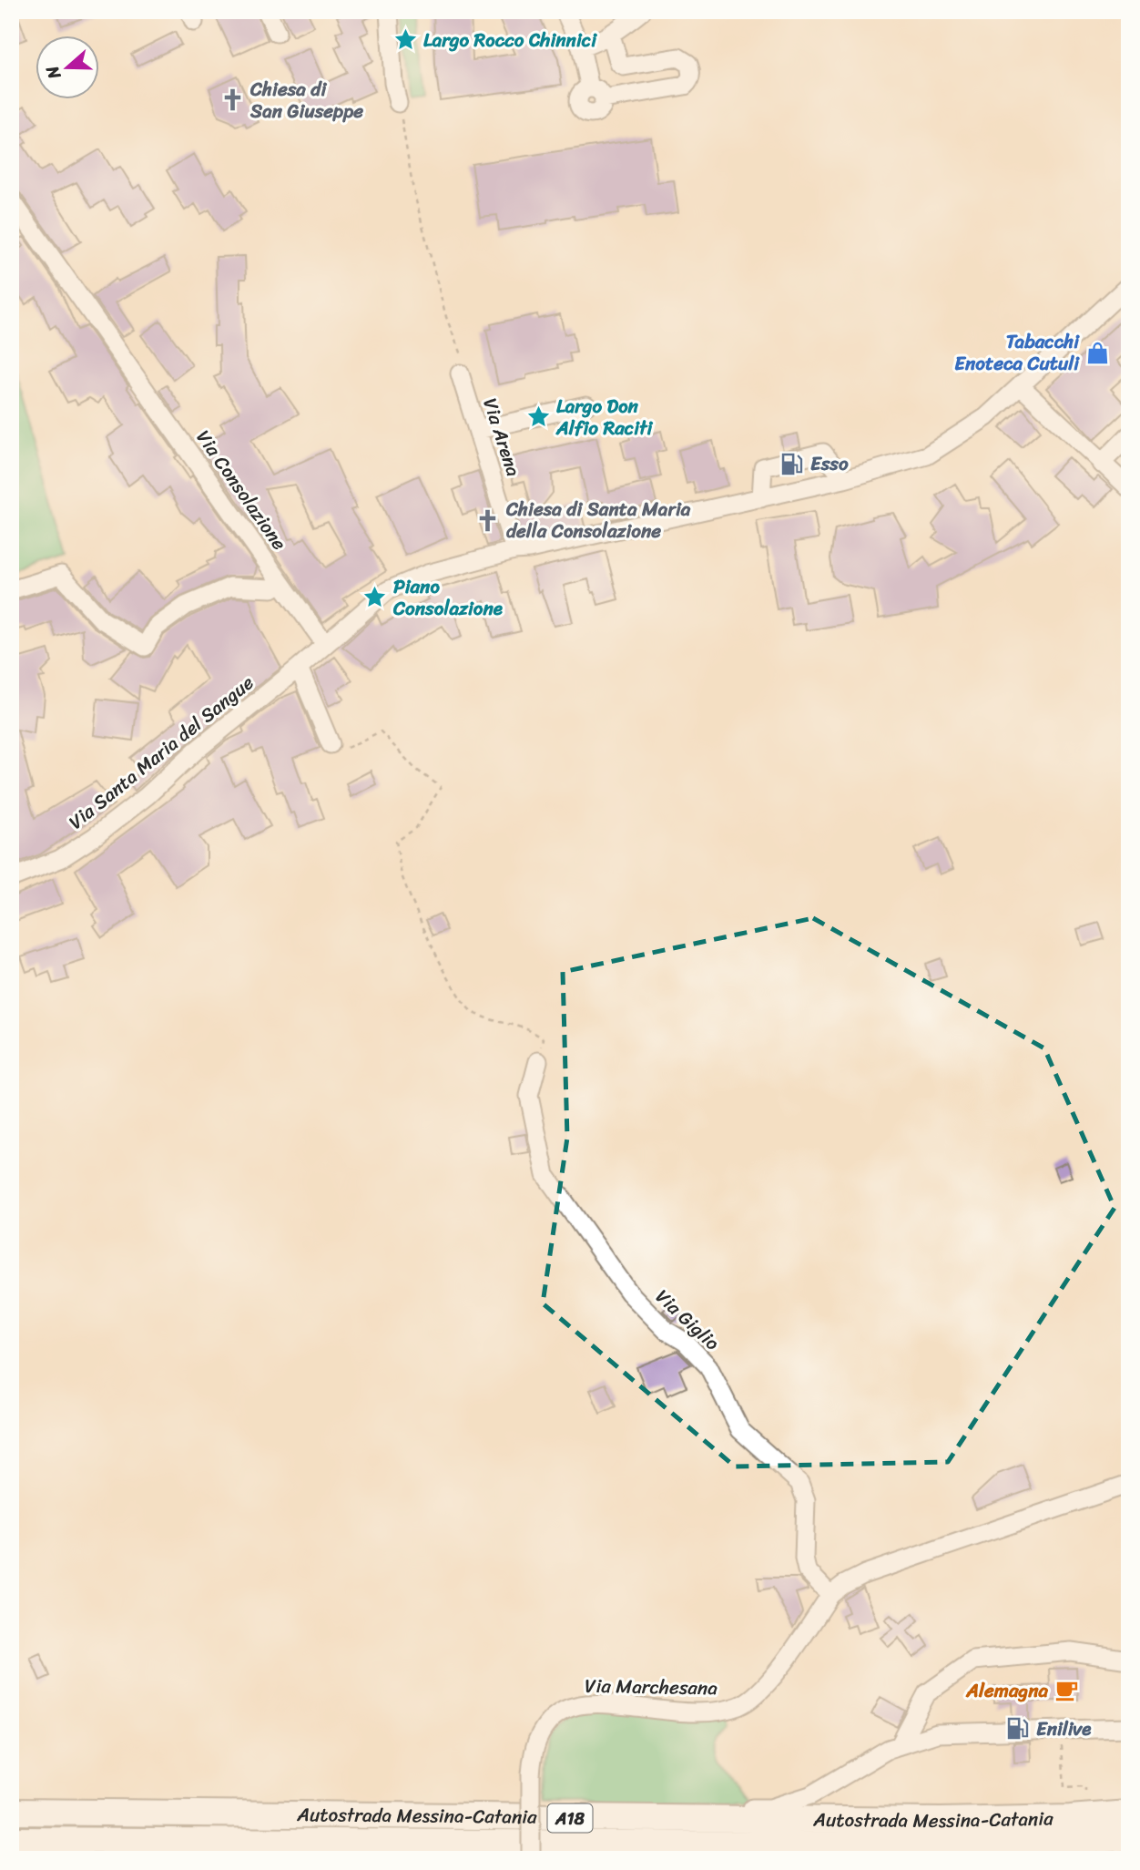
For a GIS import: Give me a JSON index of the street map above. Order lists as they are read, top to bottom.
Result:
{
  "streets": {
    "highway": ["Autostrada Messina-Catania", "A18"],
    "street": [
      "Via Arena",
      "Via Consolazione",
      "Via Santa Maria del Sangue",
      "Via Giglio",
      "Via Marchesana"
    ]
  },
  "crossings": [
    ["Via Arena", "Via Santa Maria del Sangue"],
    ["Via Consolazione", "Via Santa Maria del Sangue"],
    ["Via Giglio", "Via Marchesana"]
  ],
  "places": {
    "place": ["Largo Rocco Chinnici", "Largo Don Alfio Raciti", "Piano Consolazione"],
    "church": ["Chiesa di San Giuseppe", "Chiesa di Santa Maria della Consolazione"],
    "shop": ["Tabacchi Enoteca Cutuli"],
    "fuel station": ["Esso", "Enilive"],
    "cafe": ["Alemagna"]
  },
  "north": "left"
}
